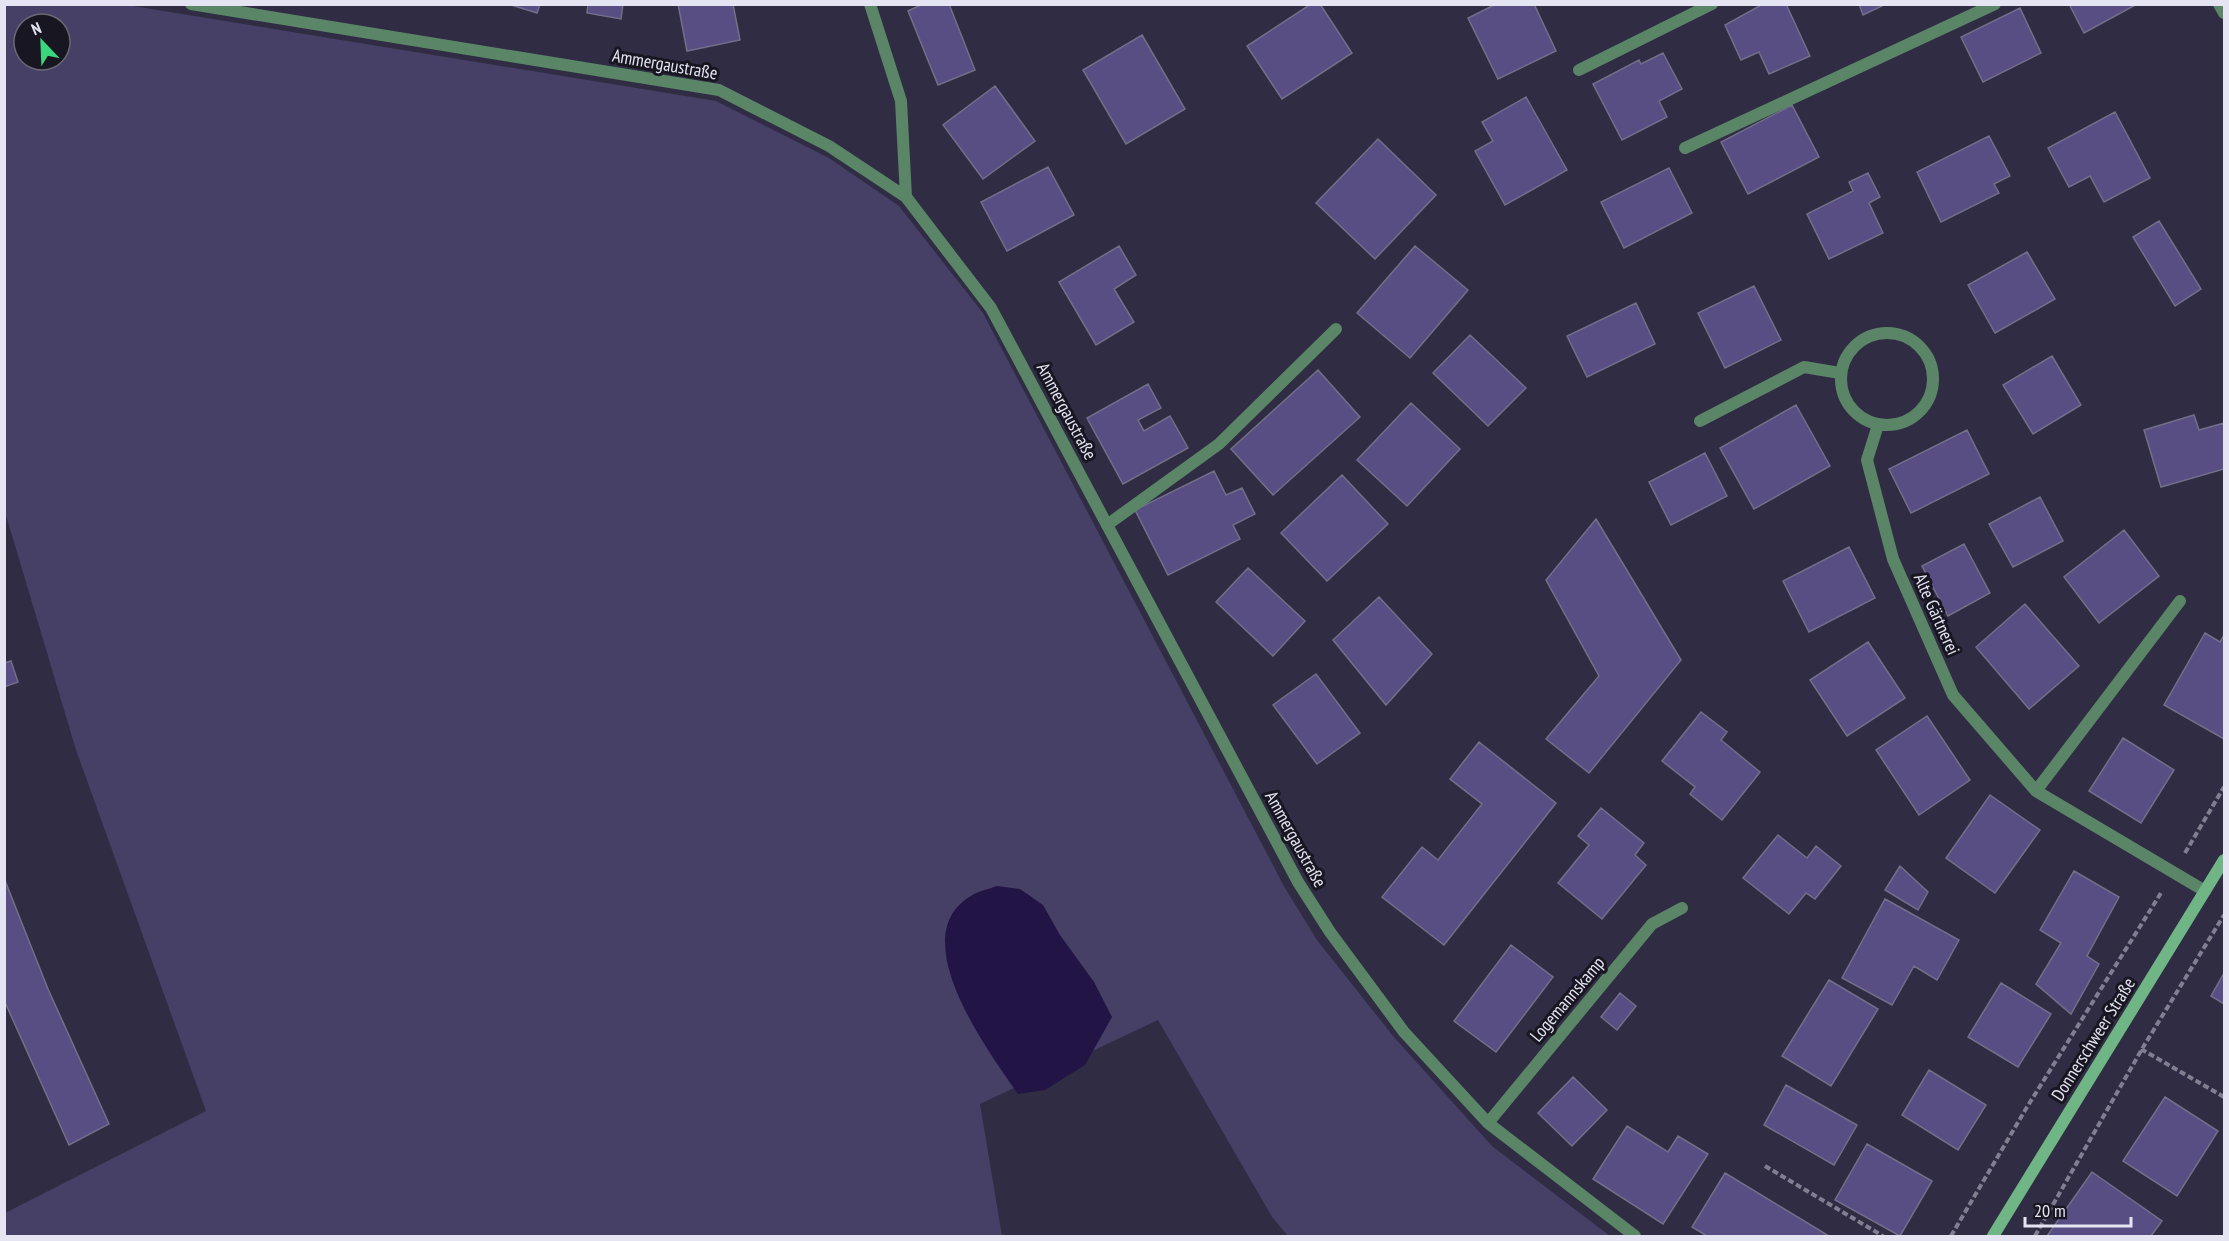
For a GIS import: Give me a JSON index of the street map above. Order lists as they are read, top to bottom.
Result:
{
  "streets": {
    "main road": ["Donnerschweer Straße"],
    "street": ["Ammergaustraße", "Alte Gärtnerei", "Logemannskamp"]
  },
  "crossings": [
    ["Ammergaustraße", "Logemannskamp"],
    ["Alte Gärtnerei", "Donnerschweer Straße"]
  ],
  "scale_bar": "20 m",
  "north": "top left"
}
